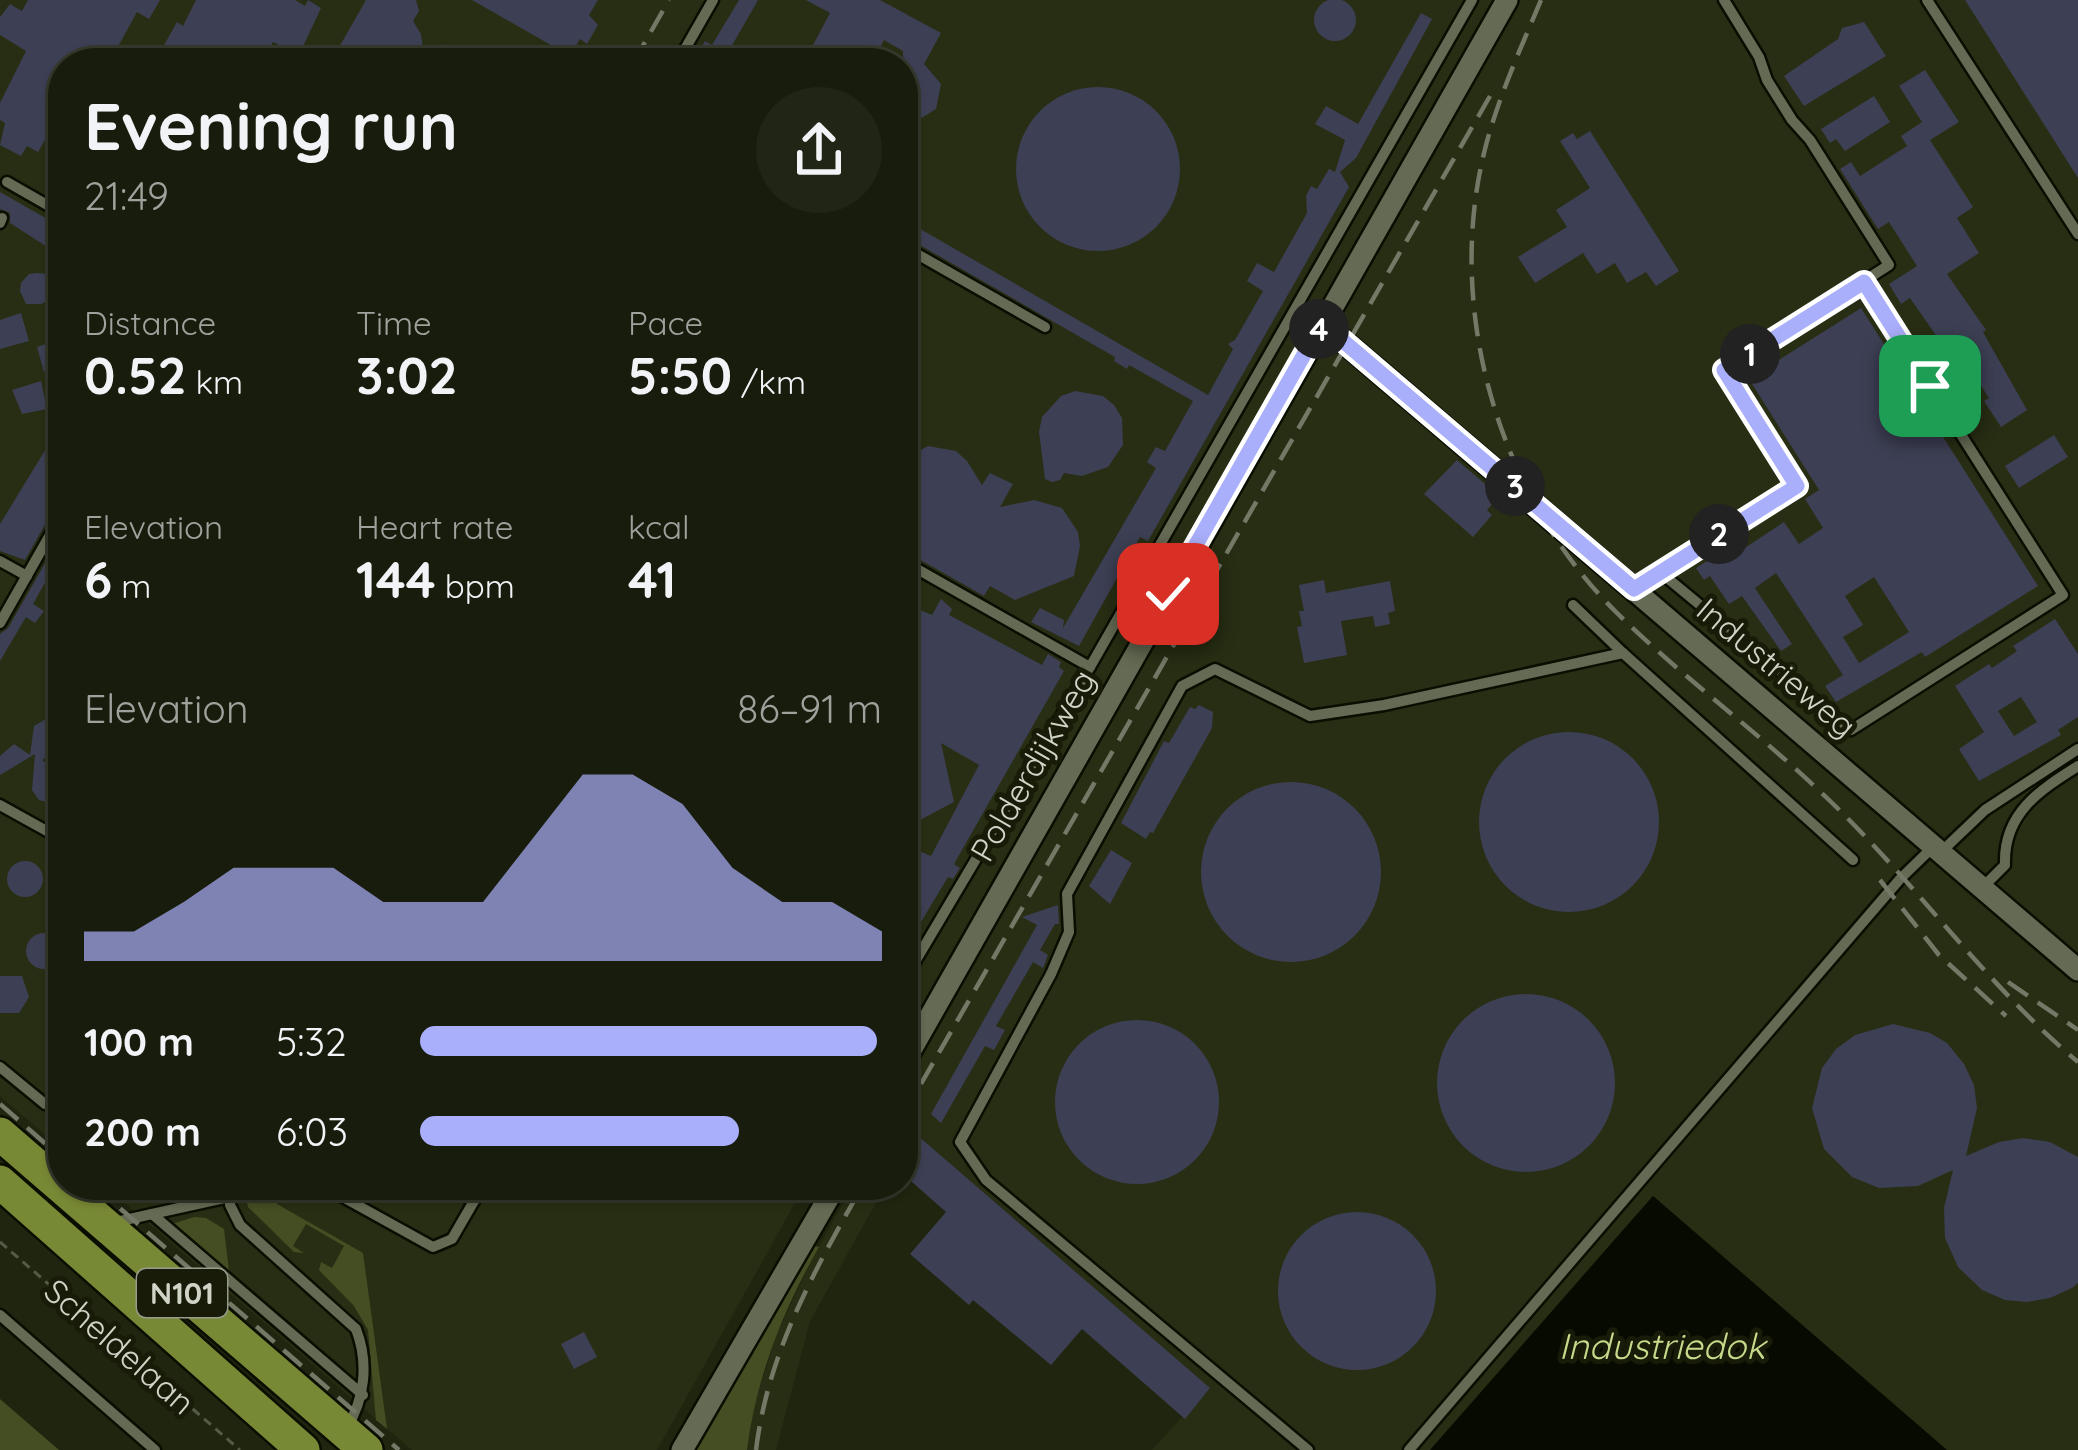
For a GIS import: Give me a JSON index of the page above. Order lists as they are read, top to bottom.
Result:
{
  "streets": {
    "main road": ["N101", "Scheldelaan"],
    "street": ["Industrieweg", "Polderdijkweg"]
  },
  "crossings": [
    ["Industrieweg", "Polderdijkweg"]
  ],
  "water": ["Industriedok"],
  "page": {
    "heading": ["Evening run", "21:49"],
    "stats": [
      ["Distance", "0.52 km"],
      ["Time", "3:02"],
      ["Pace", "5:50 /km"],
      ["Elevation", "6 m"],
      ["Heart rate", "144 bpm"],
      ["kcal", "41"]
    ],
    "pins": [
      "4",
      "1",
      "3",
      "2"
    ],
    "chart": ["Elevation", "86–91 m"],
    "list": [
      {
        "name": "100 m",
        "note": "5:32"
      },
      {
        "name": "200 m",
        "note": "6:03"
      }
    ]
  }
}
